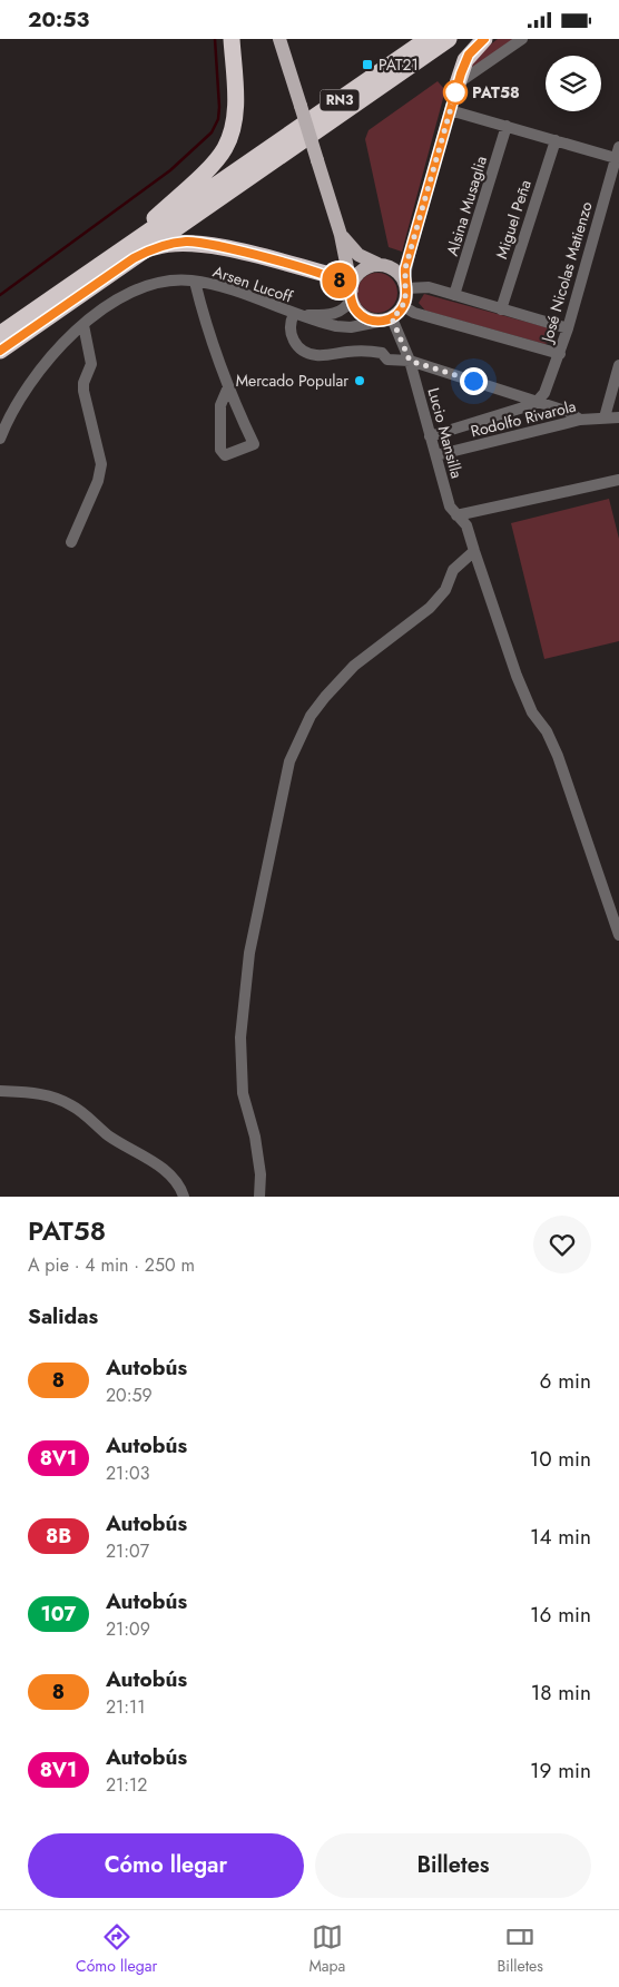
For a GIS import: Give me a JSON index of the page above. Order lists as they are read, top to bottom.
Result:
{
  "streets": {
    "highway": ["RN3"],
    "street": [
      "Alsina Musaglia",
      "Miguel Peña",
      "José Nicolas Matienzo",
      "Arsen Lucoff",
      "Rodolfo Rivarola",
      "Lucio Mansilla"
    ]
  },
  "crossings": [
    ["José Nicolas Matienzo", "Rodolfo Rivarola"],
    ["Arsen Lucoff", "Lucio Mansilla"],
    ["Rodolfo Rivarola", "Lucio Mansilla"]
  ],
  "places": {
    "transit": ["PAT21"],
    "other": ["PAT58", "Mercado Popular"]
  },
  "lines": ["bus line 8"],
  "page": {
    "status": "20:53",
    "on_map": "8",
    "heading": [
      ["PAT58", "A pie · 4 min · 250 m"],
      "Salidas"
    ],
    "list": [
      {
        "mark": "8",
        "name": "Autobús",
        "note": "20:59",
        "value": "6 min"
      },
      {
        "mark": "8V1",
        "name": "Autobús",
        "note": "21:03",
        "value": "10 min"
      },
      {
        "mark": "8B",
        "name": "Autobús",
        "note": "21:07",
        "value": "14 min"
      },
      {
        "mark": "107",
        "name": "Autobús",
        "note": "21:09",
        "value": "16 min"
      },
      {
        "mark": "8",
        "name": "Autobús",
        "note": "21:11",
        "value": "18 min"
      },
      {
        "mark": "8V1",
        "name": "Autobús",
        "note": "21:12",
        "value": "19 min"
      }
    ],
    "buttons": ["Cómo llegar", "Billetes"],
    "tabs": ["Cómo llegar", "Mapa", "Billetes"]
  }
}
